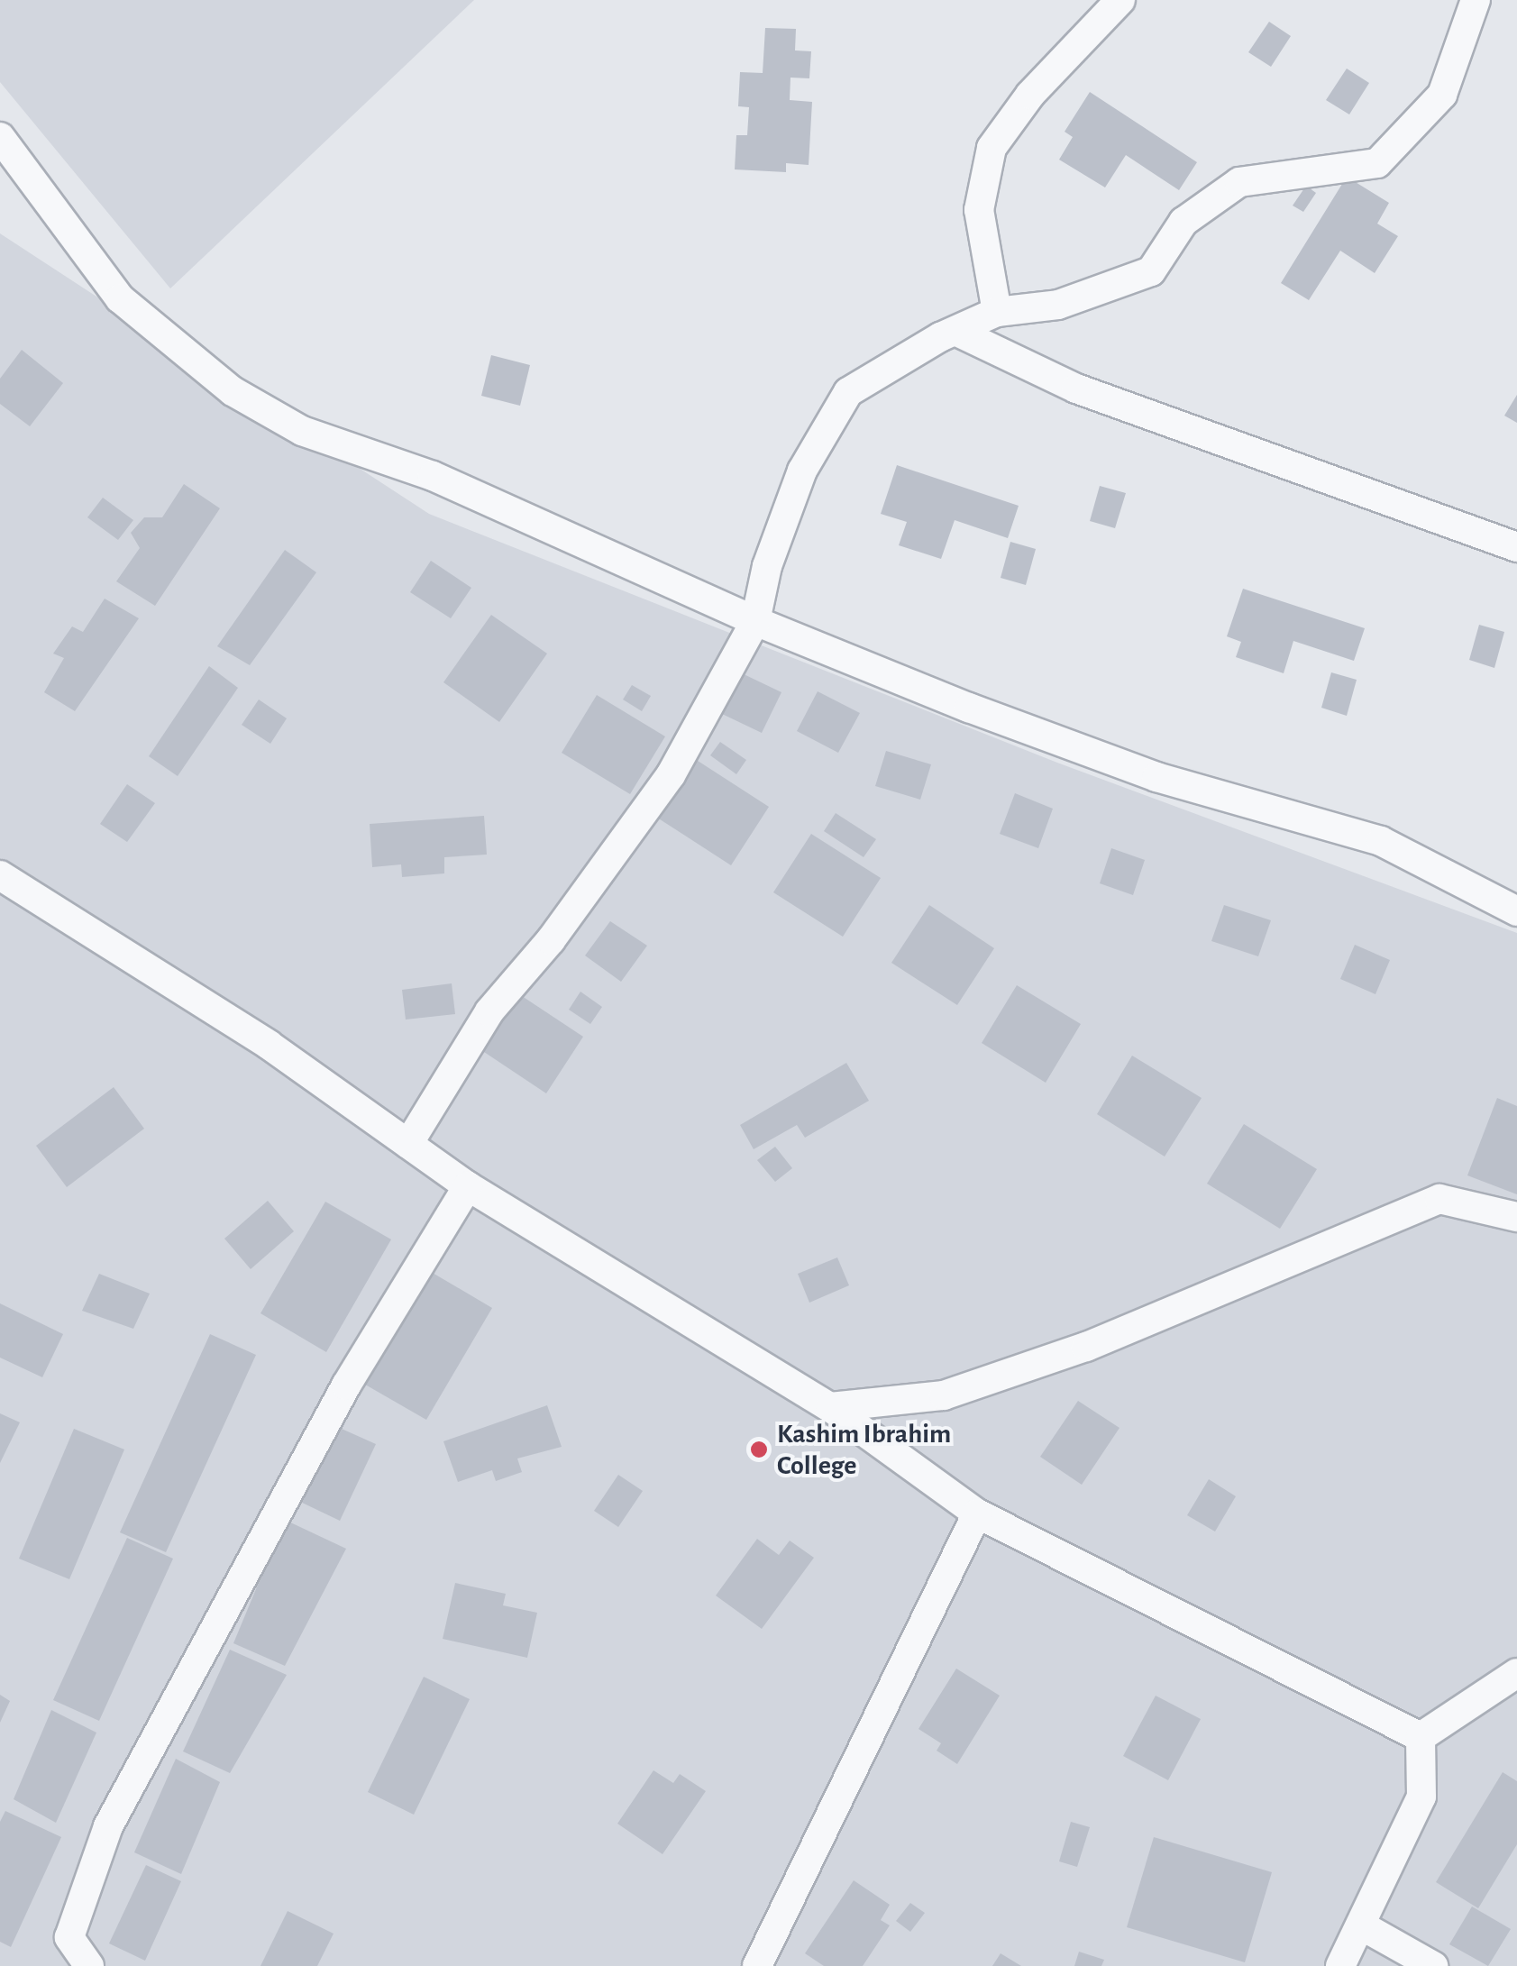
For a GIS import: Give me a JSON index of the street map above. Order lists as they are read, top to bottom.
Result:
{
  "places": ["Kashim Ibrahim College"]
}
